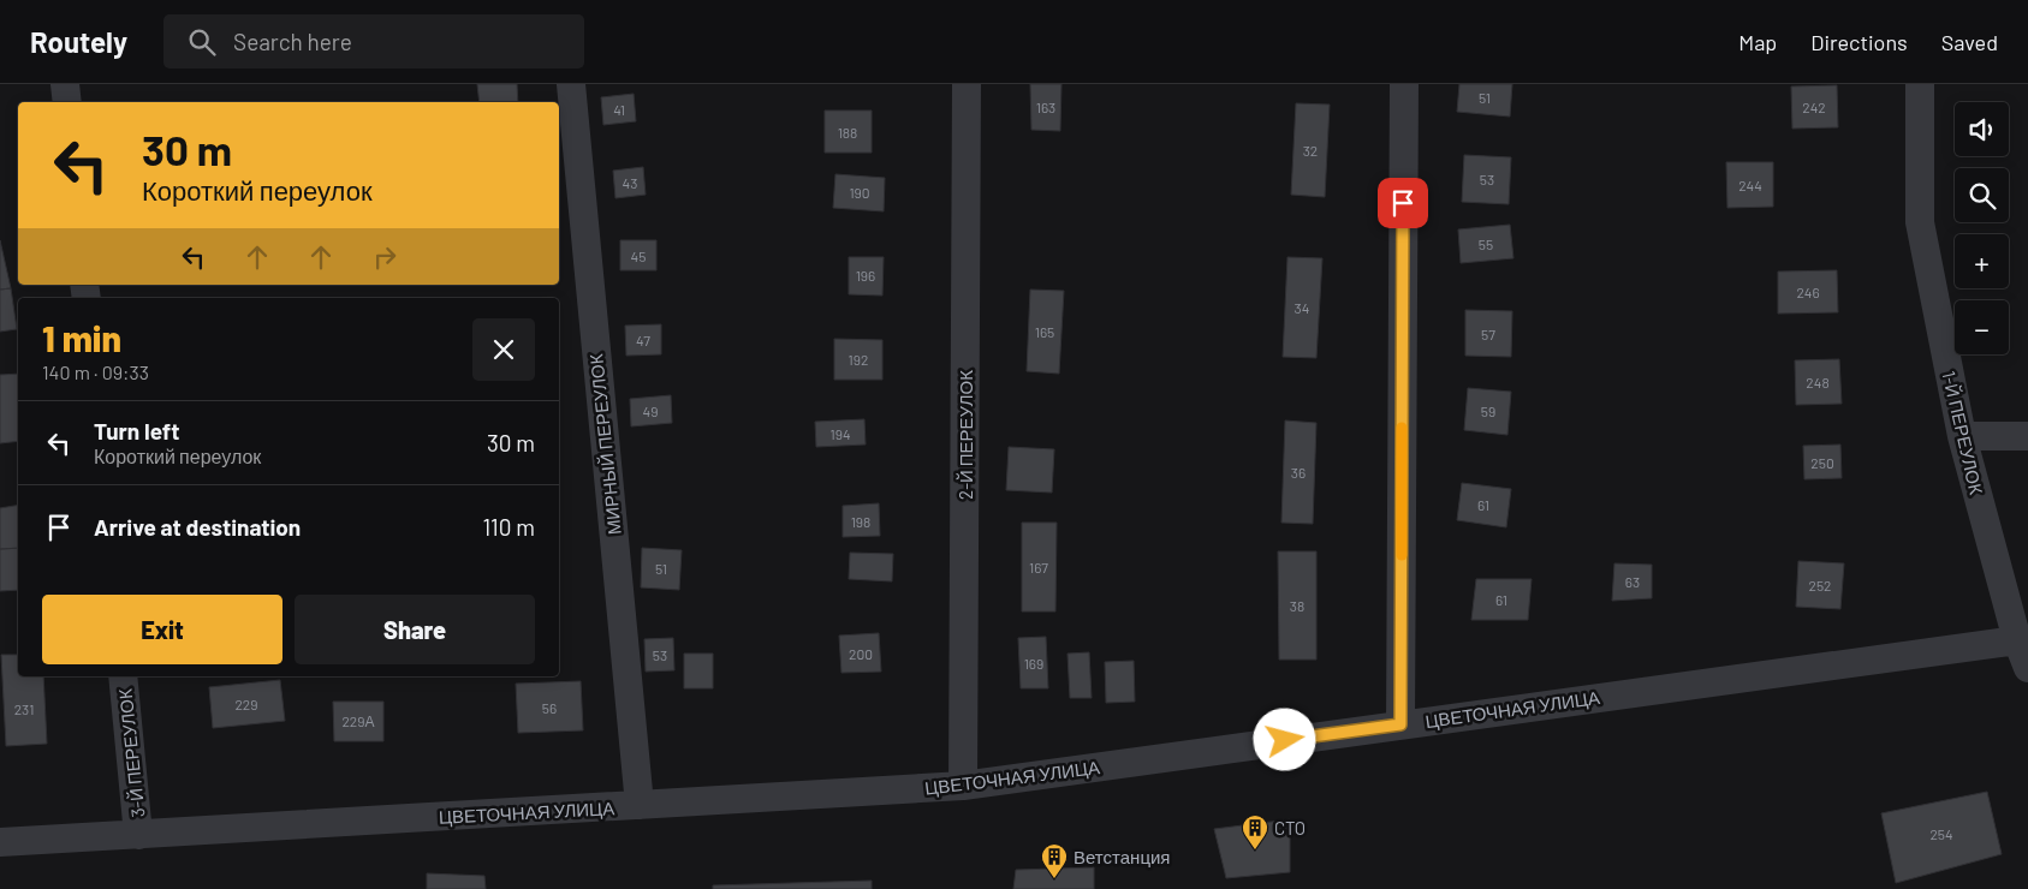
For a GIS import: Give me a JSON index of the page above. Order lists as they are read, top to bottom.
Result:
{
  "streets": {
    "street": [
      "1-Й ПЕРЕУЛОК",
      "2-Й ПЕРЕУЛОК",
      "МИРНЫЙ ПЕРЕУЛОК",
      "ЦВЕТОЧНАЯ УЛИЦА",
      "3-Й ПЕРЕУЛОК"
    ]
  },
  "crossings": [
    ["1-Й ПЕРЕУЛОК", "ЦВЕТОЧНАЯ УЛИЦА"],
    ["2-Й ПЕРЕУЛОК", "ЦВЕТОЧНАЯ УЛИЦА"],
    ["МИРНЫЙ ПЕРЕУЛОК", "ЦВЕТОЧНАЯ УЛИЦА"],
    ["ЦВЕТОЧНАЯ УЛИЦА", "3-Й ПЕРЕУЛОК"]
  ],
  "places": {
    "building": ["CTO", "Ветстанция"]
  },
  "house_numbers": [
    "51",
    "163",
    "242",
    "41",
    "188",
    "32",
    "53",
    "43",
    "244",
    "190",
    "55",
    "45",
    "196",
    "246",
    "34",
    "165",
    "57",
    "47",
    "192",
    "248",
    "49",
    "59",
    "194",
    "250",
    "36",
    "61",
    "198",
    "167",
    "51",
    "63",
    "252",
    "61",
    "38",
    "200",
    "53",
    "169",
    "229",
    "56",
    "231",
    "229А",
    "254"
  ],
  "page": {
    "header": "Routely",
    "search": "Search here",
    "nav": ["Map", "Directions", "Saved"],
    "map_buttons": ["+", "−"],
    "turn": ["30 m", "Короткий переулок"],
    "heading": ["1 min", "140 m · 09:33"],
    "list": [
      {
        "name": "Turn left",
        "note": "Короткий переулок",
        "value": "30 m"
      },
      {
        "name": "Arrive at destination",
        "value": "110 m"
      }
    ],
    "buttons": ["Exit", "Share"]
  }
}
